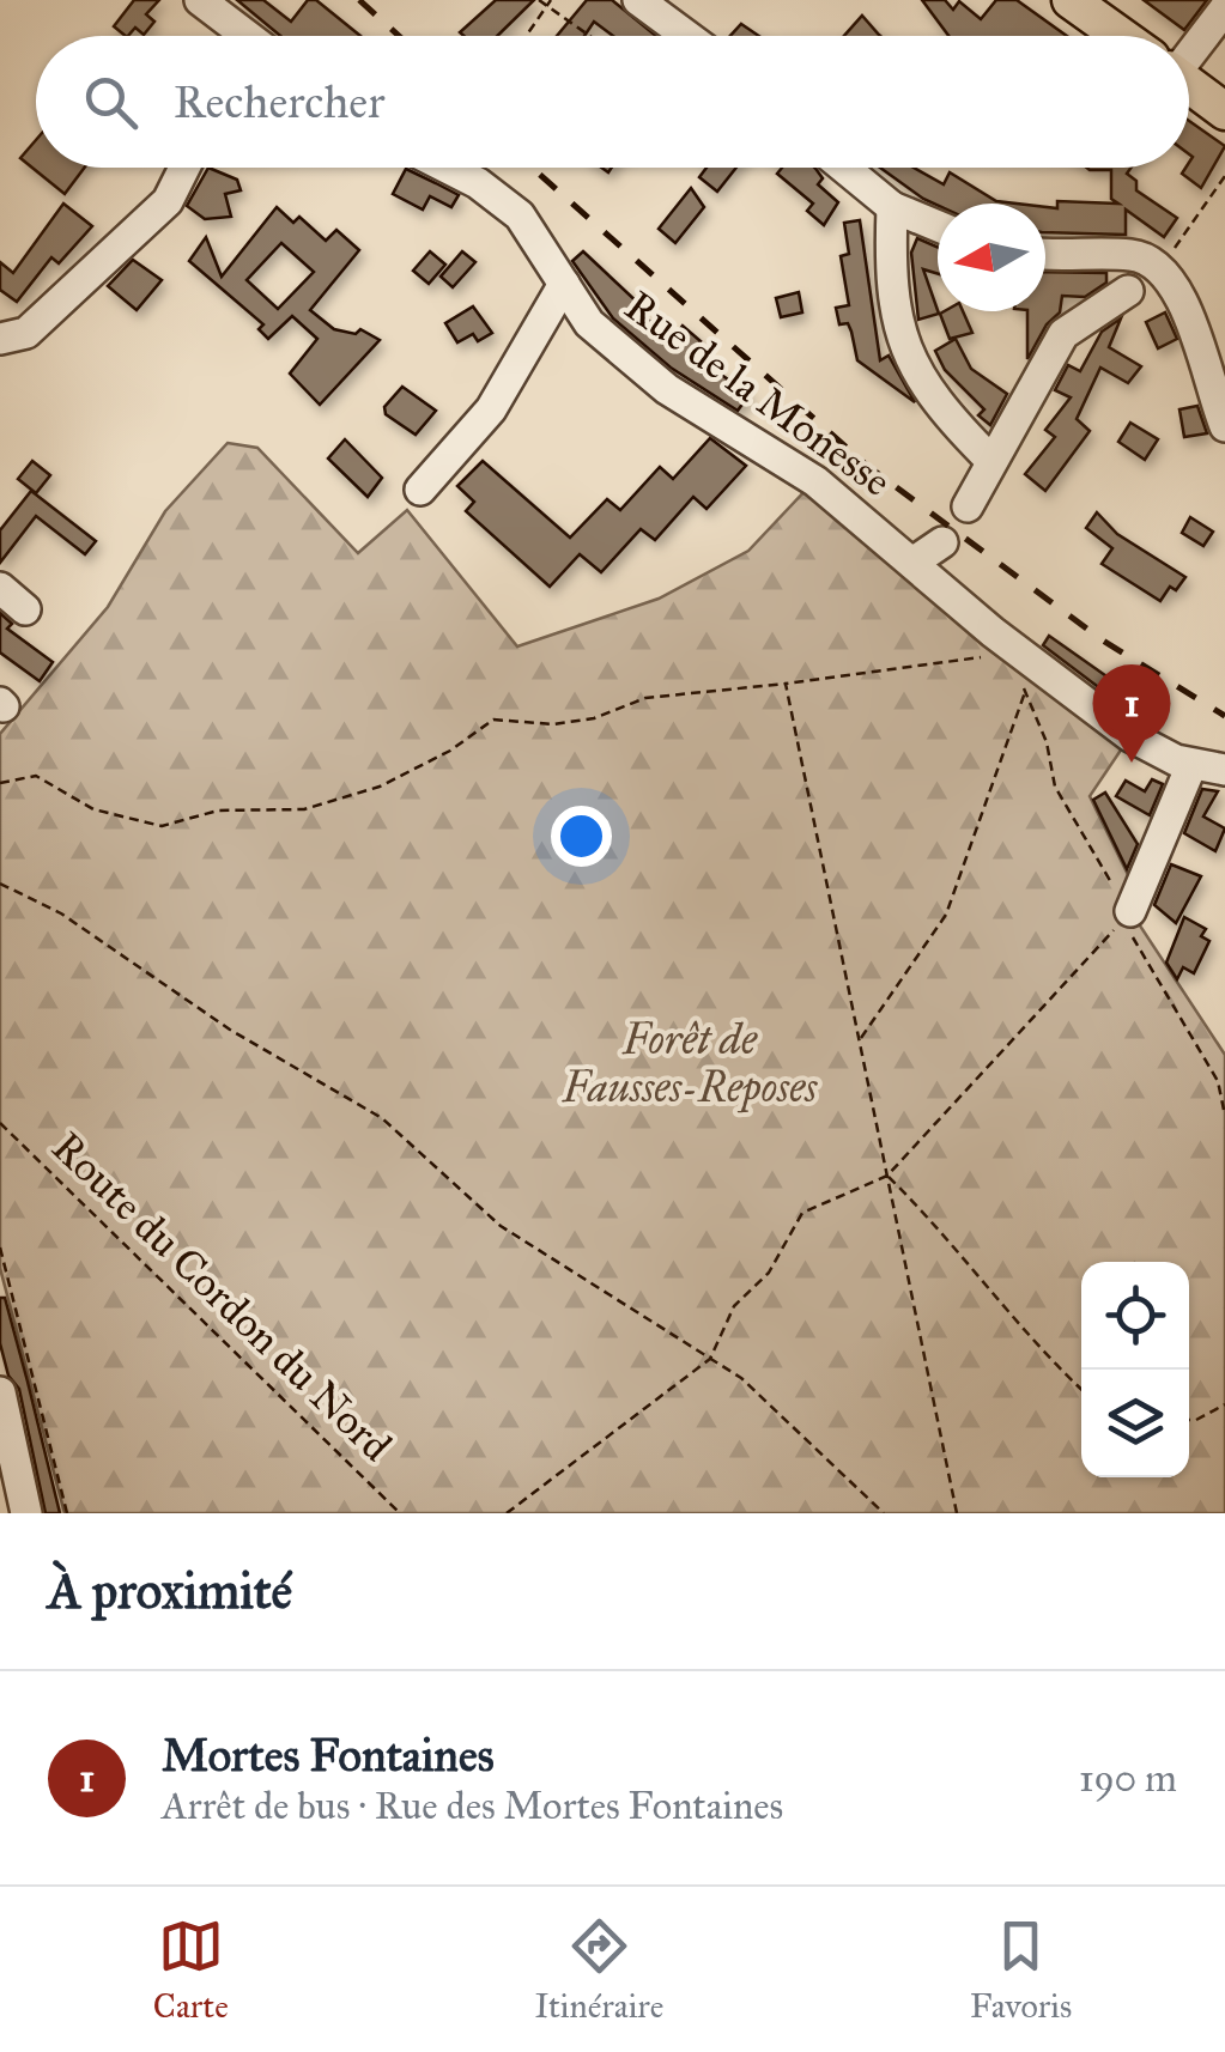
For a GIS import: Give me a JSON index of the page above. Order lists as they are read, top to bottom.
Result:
{
  "streets": {
    "street": ["Rue de la Monesse"],
    "path": ["Route du Cordon du Nord"]
  },
  "parks": ["Forêt de Fausses-Reposes"],
  "north": "left",
  "page": {
    "search": "Rechercher",
    "pins": "1",
    "heading": "À proximité",
    "list": [
      {
        "mark": "1",
        "name": "Mortes Fontaines",
        "note": "Arrêt de bus · Rue des Mortes Fontaines",
        "value": "190 m"
      }
    ],
    "nav": ["Carte", "Itinéraire", "Favoris"]
  }
}
